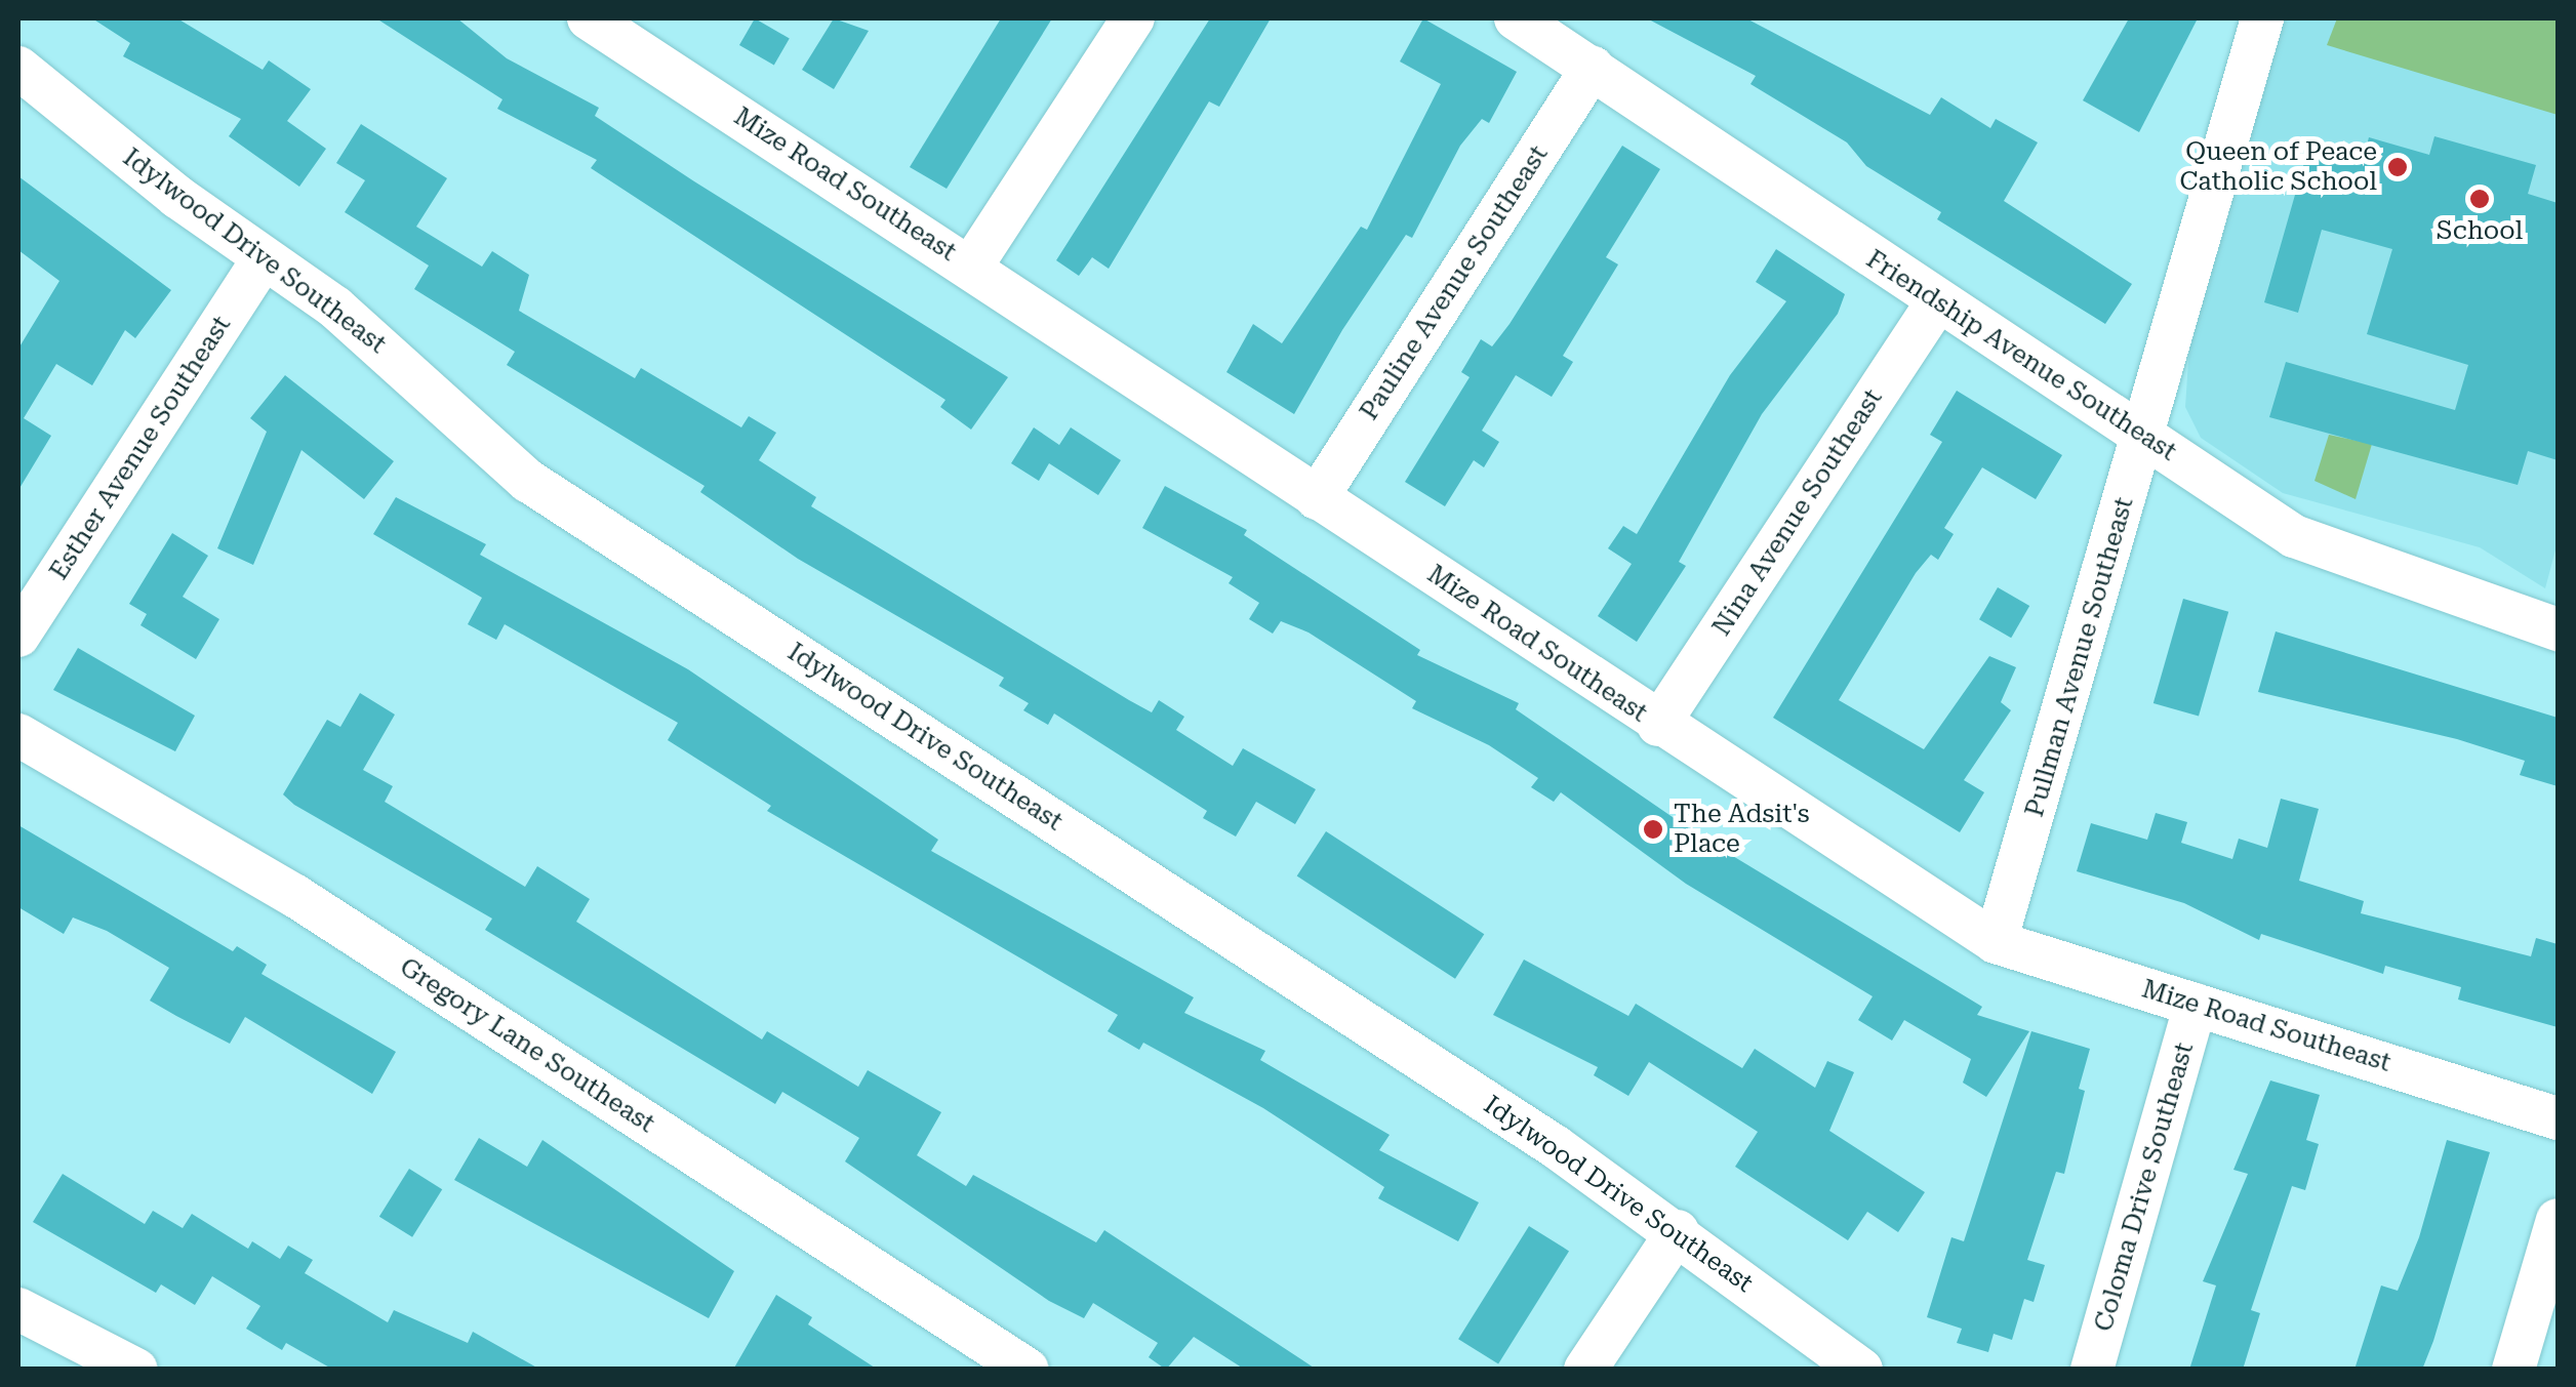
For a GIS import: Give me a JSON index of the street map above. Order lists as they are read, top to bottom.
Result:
{
  "streets": {
    "street": [
      "Mize Road Southeast",
      "Idylwood Drive Southeast",
      "Pauline Avenue Southeast",
      "Friendship Avenue Southeast",
      "Esther Avenue Southeast",
      "Nina Avenue Southeast",
      "Pullman Avenue Southeast",
      "Gregory Lane Southeast",
      "Coloma Drive Southeast"
    ]
  },
  "crossings": [
    ["Mize Road Southeast", "Pauline Avenue Southeast"],
    ["Mize Road Southeast", "Nina Avenue Southeast"],
    ["Mize Road Southeast", "Pullman Avenue Southeast"],
    ["Mize Road Southeast", "Coloma Drive Southeast"],
    ["Idylwood Drive Southeast", "Esther Avenue Southeast"],
    ["Pauline Avenue Southeast", "Friendship Avenue Southeast"],
    ["Friendship Avenue Southeast", "Nina Avenue Southeast"],
    ["Friendship Avenue Southeast", "Pullman Avenue Southeast"]
  ],
  "places": ["Queen of Peace Catholic School", "School", "The Adsit's Place"]
}
